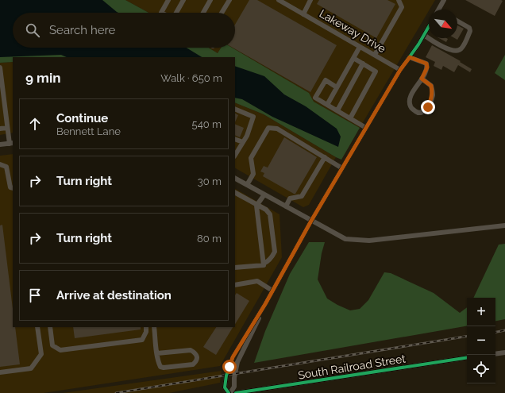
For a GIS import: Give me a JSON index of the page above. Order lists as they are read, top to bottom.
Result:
{
  "streets": {
    "street": ["Lakeway Drive", "South Railroad Street"]
  },
  "north": "bottom right",
  "page": {
    "search": "Search here",
    "heading": ["9 min", "Walk · 650 m"],
    "list": [
      ["Continue", "Bennett Lane", "540 m"],
      ["Turn right", "30 m"],
      ["Turn right", "80 m"],
      "Arrive at destination"
    ],
    "map_buttons": ["+", "−"]
  }
}
